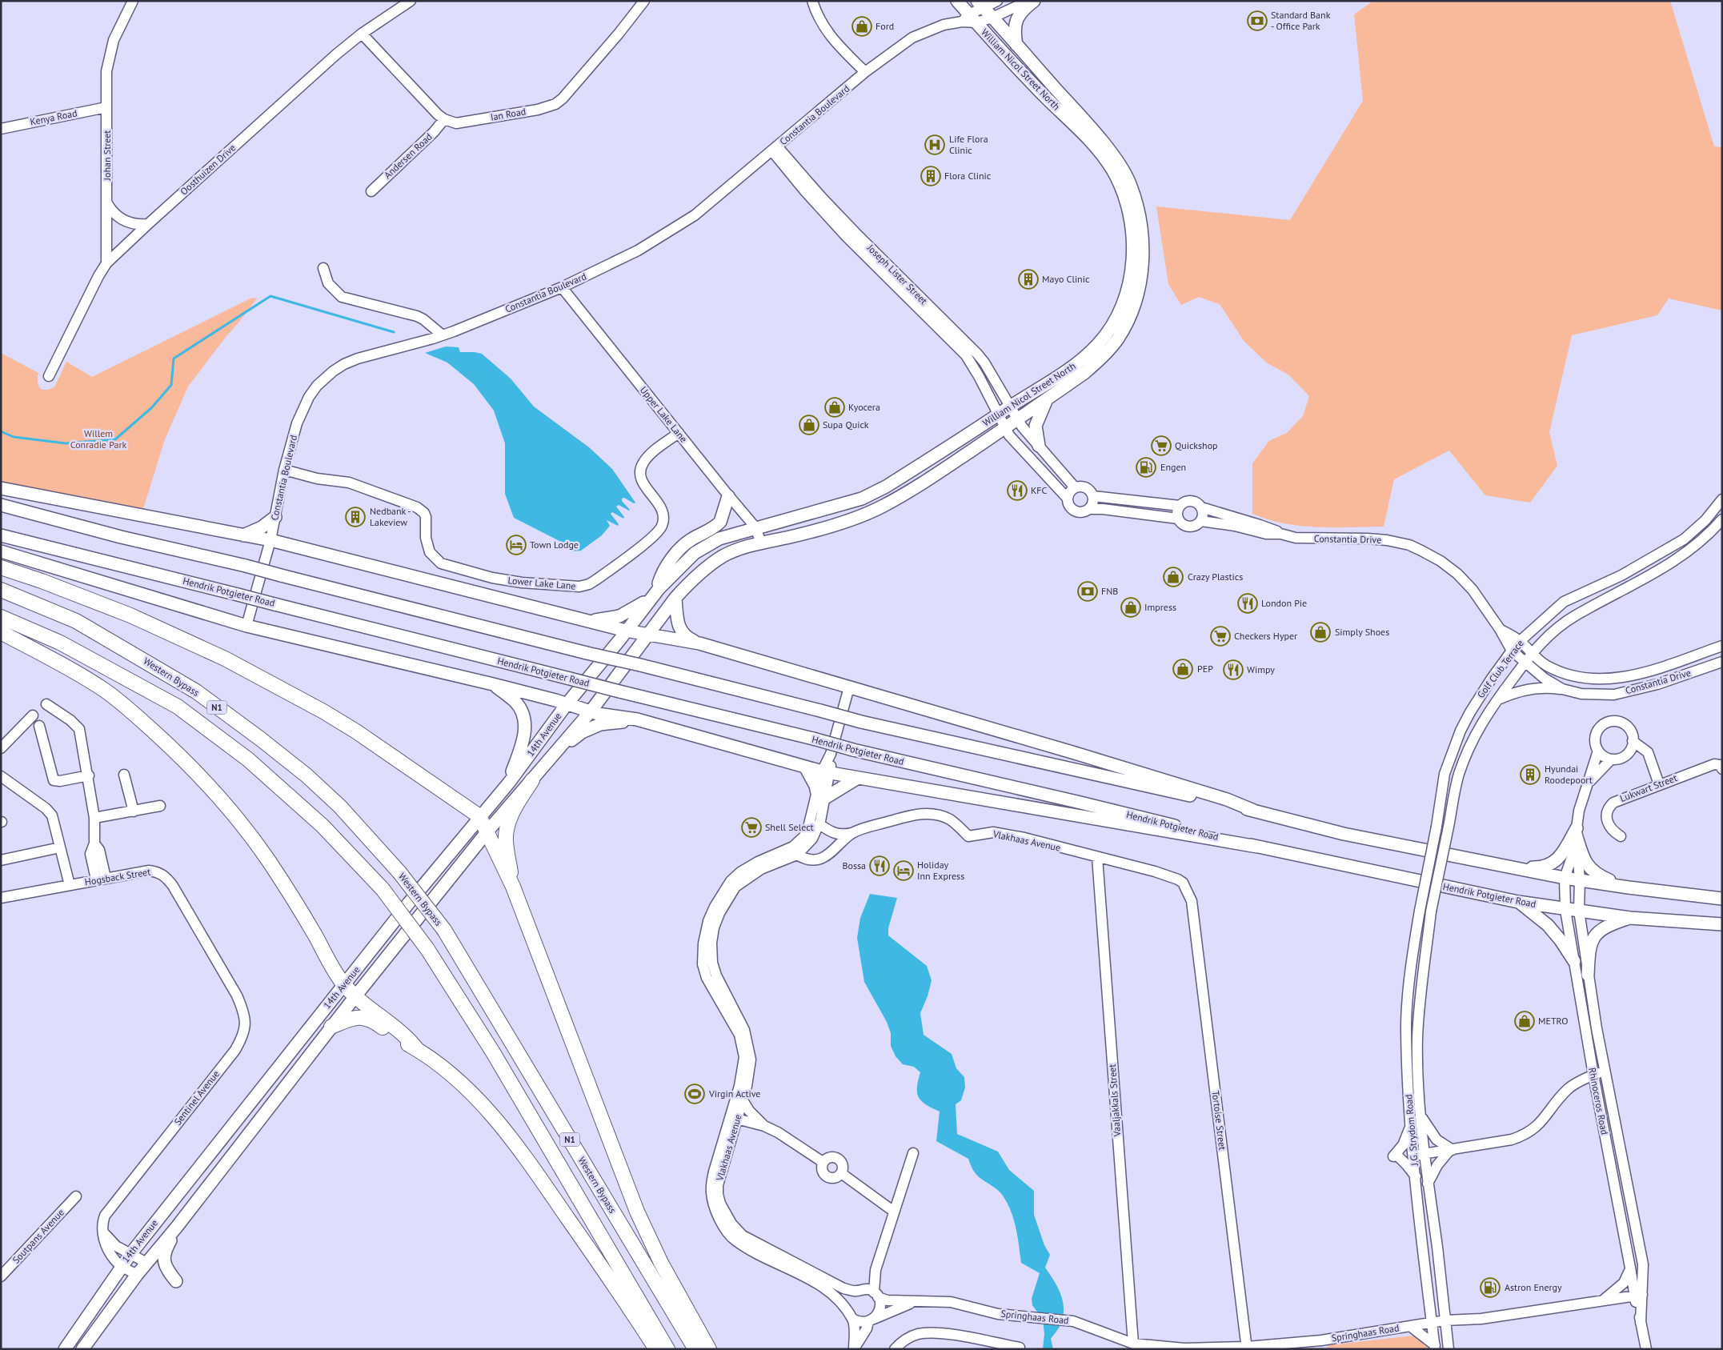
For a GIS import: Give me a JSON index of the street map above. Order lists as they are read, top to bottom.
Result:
{
  "streets": {
    "highway": ["Western Bypass", "N1"],
    "main road": ["William Nicol Street North", "Hendrik Potgieter Road", "14th Avenue"],
    "street": [
      "Ian Road",
      "Constantia Boulevard",
      "Kenya Road",
      "Johan Street",
      "Andersen Road",
      "Oosthuizen Drive",
      "Joseph Lister Street",
      "Upper Lake Lane",
      "Constantia Drive",
      "Lower Lake Lane",
      "Golf Club Terrace",
      "Lukwart Street",
      "Vlakhaas Avenue",
      "Hogsback Street",
      "Sentinel Avenue",
      "Vaaljakkals Street",
      "Rhinoceros Road",
      "Tortoise Street",
      "J.G. Strydom Road",
      "Soutpans Avenue",
      "Springhaas Road"
    ]
  },
  "crossings": [
    ["William Nicol Street North", "Constantia Boulevard"],
    ["William Nicol Street North", "Joseph Lister Street"],
    ["William Nicol Street North", "Upper Lake Lane"],
    ["William Nicol Street North", "14th Avenue"],
    ["Ian Road", "Andersen Road"],
    ["Constantia Boulevard", "Joseph Lister Street"],
    ["Constantia Boulevard", "Upper Lake Lane"],
    ["Constantia Boulevard", "Lower Lake Lane"],
    ["Kenya Road", "Johan Street"],
    ["Johan Street", "Oosthuizen Drive"],
    ["Upper Lake Lane", "Lower Lake Lane"],
    ["Constantia Drive", "Golf Club Terrace"],
    ["Hendrik Potgieter Road", "Rhinoceros Road"],
    ["Golf Club Terrace", "J.G. Strydom Road"],
    ["Vlakhaas Avenue", "Vaaljakkals Street"],
    ["Vlakhaas Avenue", "Tortoise Street"],
    ["Vlakhaas Avenue", "Springhaas Road"],
    ["Hogsback Street", "Sentinel Avenue"],
    ["Vaaljakkals Street", "Springhaas Road"],
    ["Rhinoceros Road", "Springhaas Road"],
    ["Tortoise Street", "Springhaas Road"],
    ["J.G. Strydom Road", "Springhaas Road"]
  ],
  "parks": ["Willem Conradie Park"],
  "places": {
    "bank": ["Standard Bank - Office Park", "FNB"],
    "shop": [
      "Ford",
      "Kyocera",
      "Supa Quick",
      "Crazy Plastics",
      "Impress",
      "Simply Shoes",
      "PEP",
      "METRO"
    ],
    "hospital": ["Life Flora Clinic"],
    "building": [
      "Flora Clinic",
      "Mayo Clinic",
      "Nedbank - Lakeview",
      "Hyundai Roodepoort"
    ],
    "supermarket": ["Quickshop", "Checkers Hyper", "Shell Select"],
    "fuel station": ["Engen", "Astron Energy"],
    "restaurant": [
      "KFC",
      "London Pie",
      "Wimpy",
      "Bossa"
    ],
    "hotel": ["Town Lodge", "Holiday Inn Express"],
    "sports": ["Virgin Active"]
  }
}
